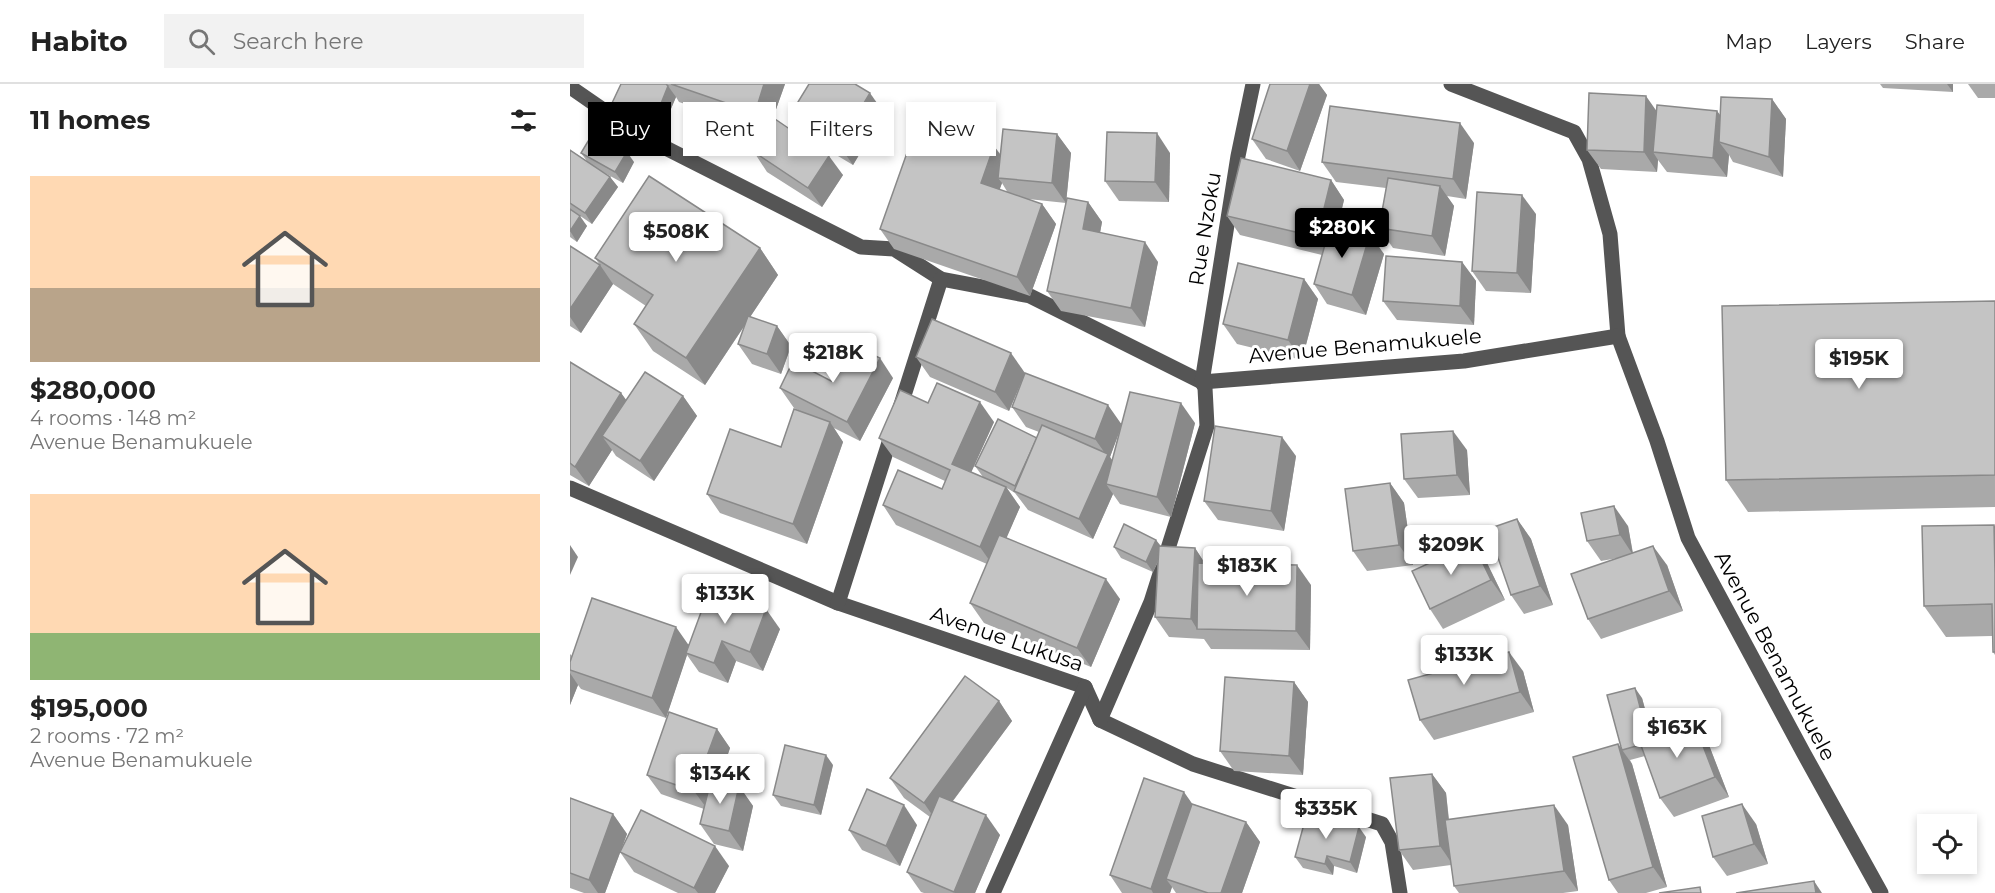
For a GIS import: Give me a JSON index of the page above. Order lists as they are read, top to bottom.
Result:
{
  "streets": {
    "street": ["Rue Nzoku", "Avenue Benamukuele", "Avenue Lukusa"]
  },
  "crossings": [
    ["Rue Nzoku", "Avenue Benamukuele"],
    ["Rue Nzoku", "Avenue Lukusa"]
  ],
  "page": {
    "header": "Habito",
    "search": "Search here",
    "nav": ["Map", "Layers", "Share"],
    "heading": "11 homes",
    "chip": [
      "Buy",
      "Rent",
      "Filters",
      "New"
    ],
    "list": [
      {
        "name": "$280,000",
        "note": "4 rooms · 148 m² · Avenue Benamukuele"
      },
      {
        "name": "$195,000",
        "note": "2 rooms · 72 m² · Avenue Benamukuele"
      }
    ],
    "price": [
      "$280K",
      "$508K",
      "$218K",
      "$195K",
      "$209K",
      "$183K",
      "$133K",
      "$133K",
      "$163K",
      "$134K",
      "$335K"
    ]
  }
}
